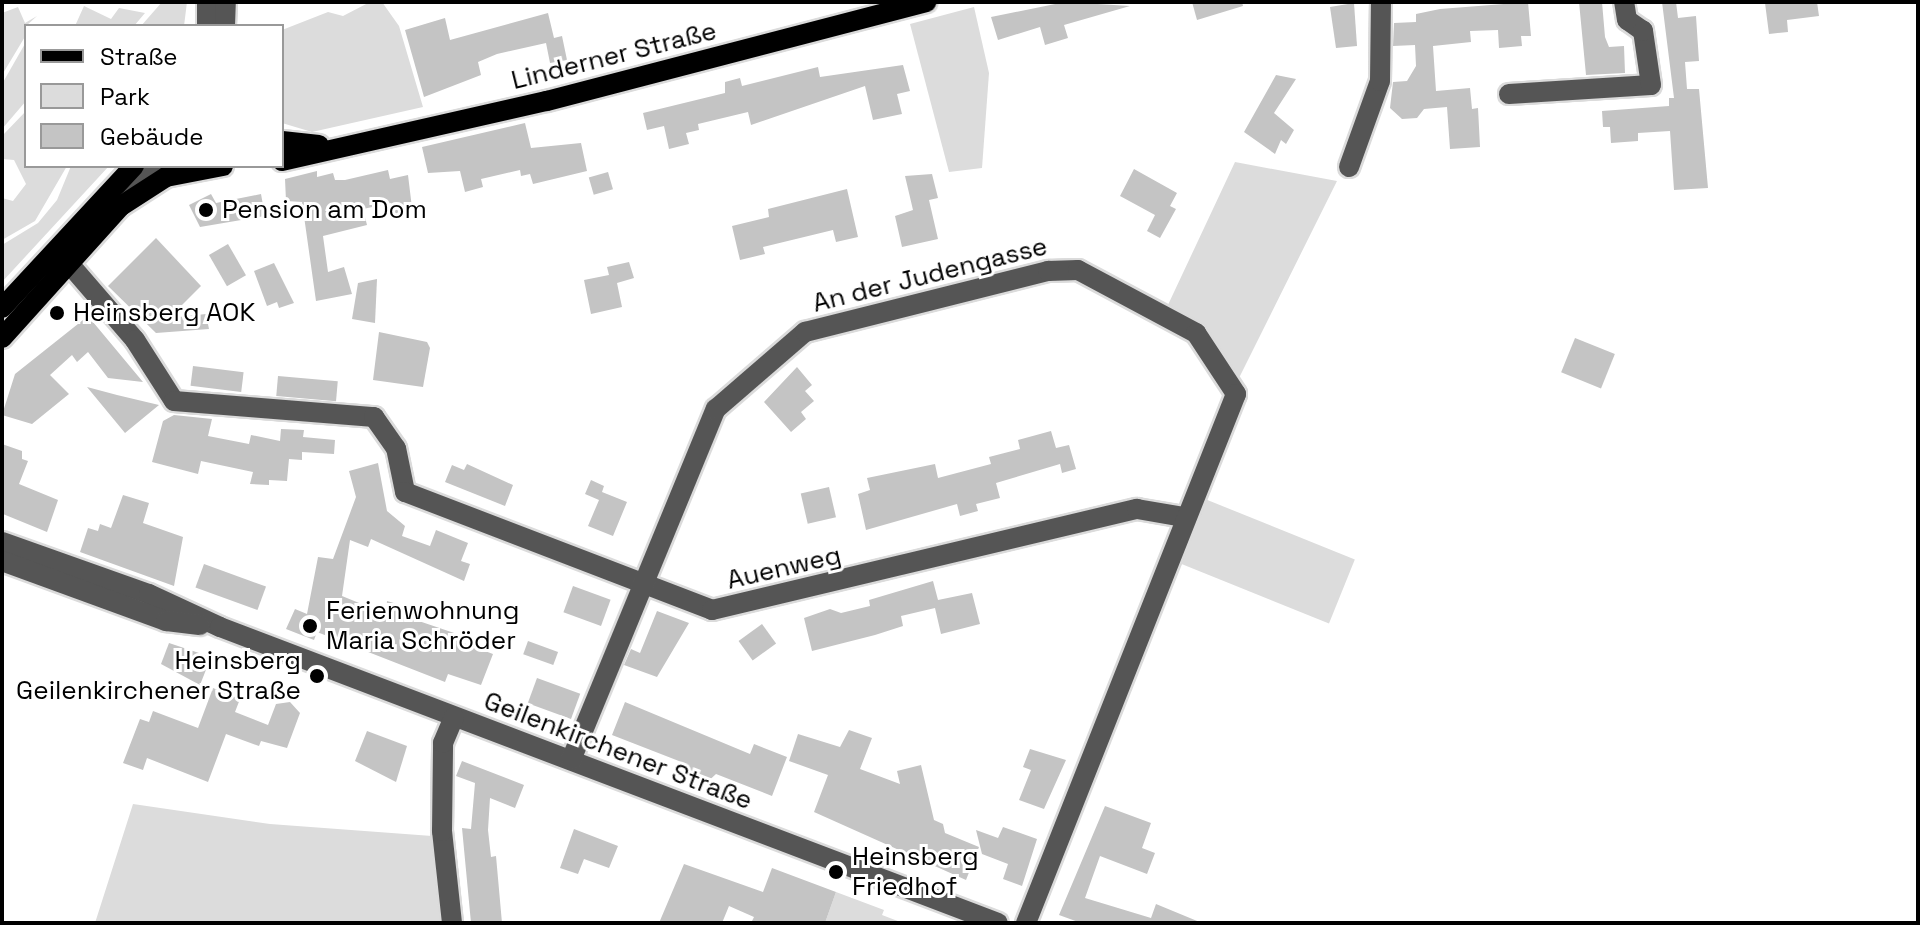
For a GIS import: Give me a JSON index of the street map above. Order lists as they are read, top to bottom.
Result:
{
  "streets": {
    "main road": ["Linderner Straße"],
    "street": ["An der Judengasse", "Auenweg", "Geilenkirchener Straße"]
  },
  "crossings": [
    ["An der Judengasse", "Auenweg"],
    ["An der Judengasse", "Geilenkirchener Straße"]
  ],
  "places": [
    "Pension am Dom",
    "Heinsberg AOK",
    "Ferienwohnung Maria Schröder",
    "Heinsberg Geilenkirchener Straße",
    "Heinsberg Friedhof"
  ],
  "legend": ["Straße", "Park", "Gebäude"]
}
